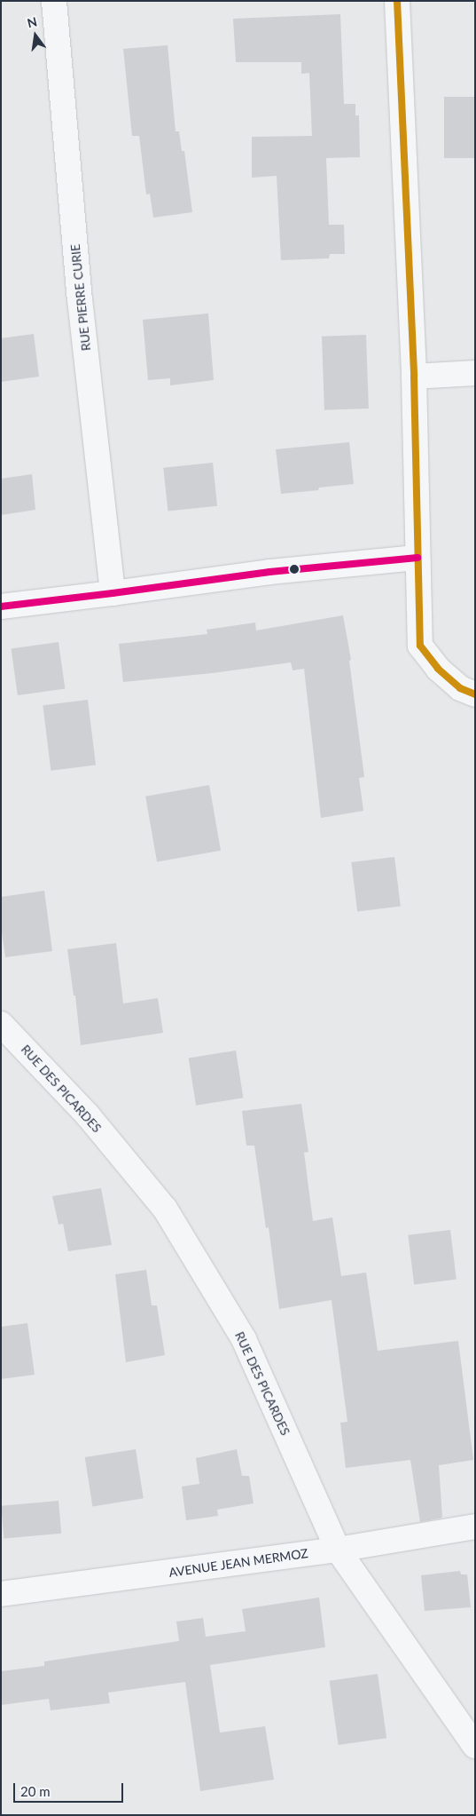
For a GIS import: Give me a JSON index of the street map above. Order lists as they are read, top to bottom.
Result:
{
  "streets": {
    "street": ["RUE PIERRE CURIE", "RUE DES PICARDES", "AVENUE JEAN MERMOZ"]
  },
  "crossings": [
    ["RUE DES PICARDES", "AVENUE JEAN MERMOZ"]
  ],
  "scale_bar": "20 m",
  "north": "top"
}
